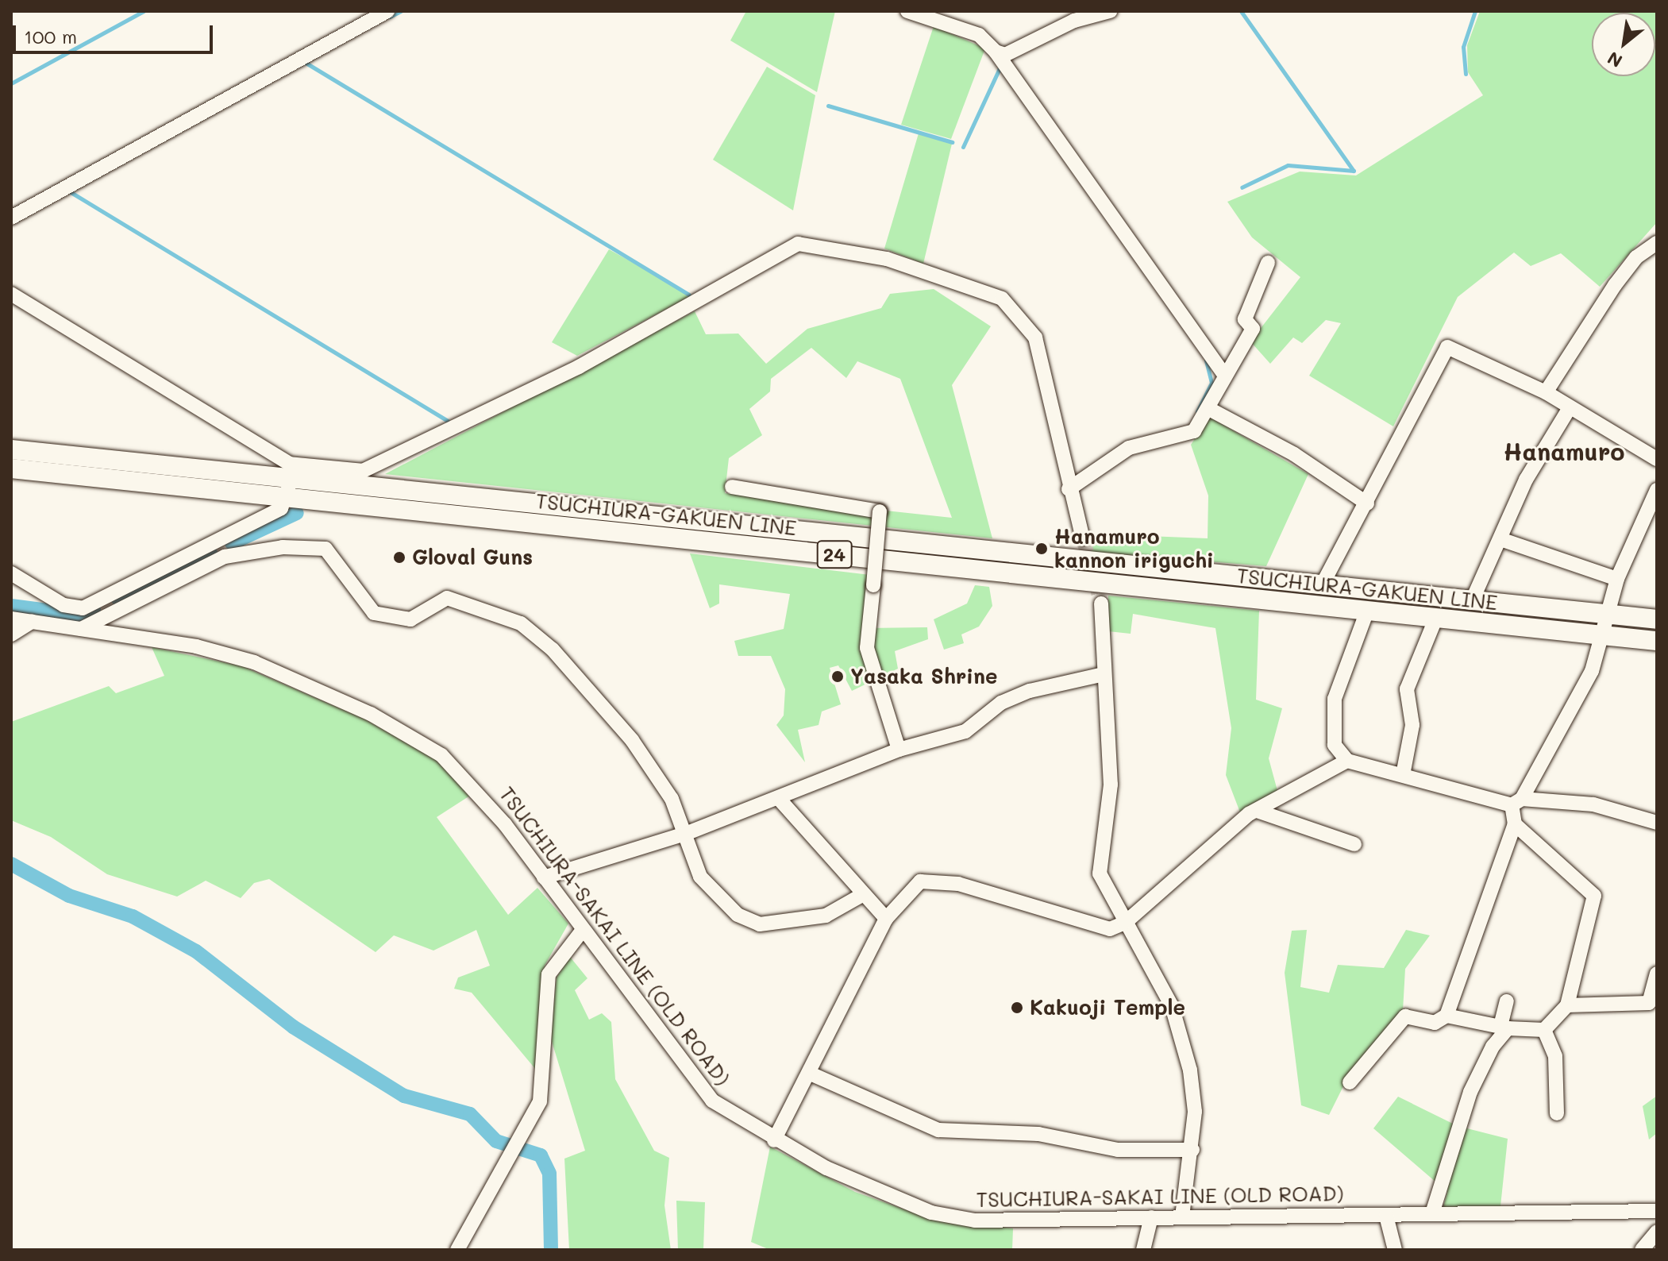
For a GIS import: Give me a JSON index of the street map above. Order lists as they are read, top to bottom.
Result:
{
  "streets": {
    "main road": ["TSUCHIURA-GAKUEN LINE", "24"],
    "street": ["TSUCHIURA-SAKAI LINE (OLD ROAD)"]
  },
  "districts": ["Hanamuro"],
  "places": [
    "Hanamuro kannon iriguchi",
    "Gloval Guns",
    "Yasaka Shrine",
    "Kakuoji Temple"
  ],
  "scale_bar": "100 m",
  "north": "bottom left"
}
